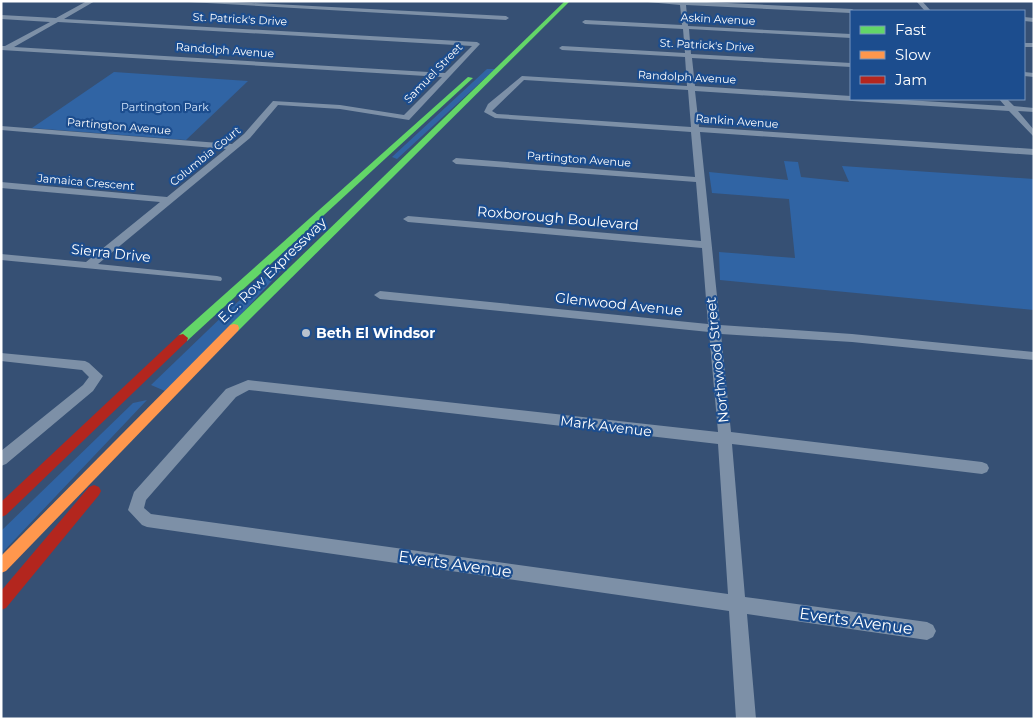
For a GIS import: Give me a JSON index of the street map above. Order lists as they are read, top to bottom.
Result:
{
  "streets": {
    "highway": ["E.C. Row Expressway"],
    "street": [
      "St. Patrick's Drive",
      "Askin Avenue",
      "Randolph Avenue",
      "Samuel Street",
      "Rankin Avenue",
      "Partington Avenue",
      "Columbia Court",
      "Jamaica Crescent",
      "Roxborough Boulevard",
      "Sierra Drive",
      "Glenwood Avenue",
      "Northwood Street",
      "Mark Avenue",
      "Everts Avenue"
    ]
  },
  "crossings": [
    ["St. Patrick's Drive", "Samuel Street"],
    ["St. Patrick's Drive", "Northwood Street"],
    ["Askin Avenue", "Northwood Street"],
    ["Randolph Avenue", "Samuel Street"],
    ["Randolph Avenue", "Rankin Avenue"],
    ["Randolph Avenue", "Northwood Street"],
    ["Samuel Street", "Columbia Court"],
    ["Rankin Avenue", "Northwood Street"],
    ["Partington Avenue", "Columbia Court"],
    ["Partington Avenue", "Northwood Street"],
    ["Columbia Court", "Jamaica Crescent"],
    ["Columbia Court", "Sierra Drive"],
    ["Roxborough Boulevard", "Northwood Street"],
    ["Glenwood Avenue", "Northwood Street"],
    ["Northwood Street", "Mark Avenue"],
    ["Northwood Street", "Everts Avenue"],
    ["Mark Avenue", "Everts Avenue"]
  ],
  "parks": ["Partington Park"],
  "places": ["Beth El Windsor"],
  "legend": ["Fast", "Slow", "Jam"]
}
